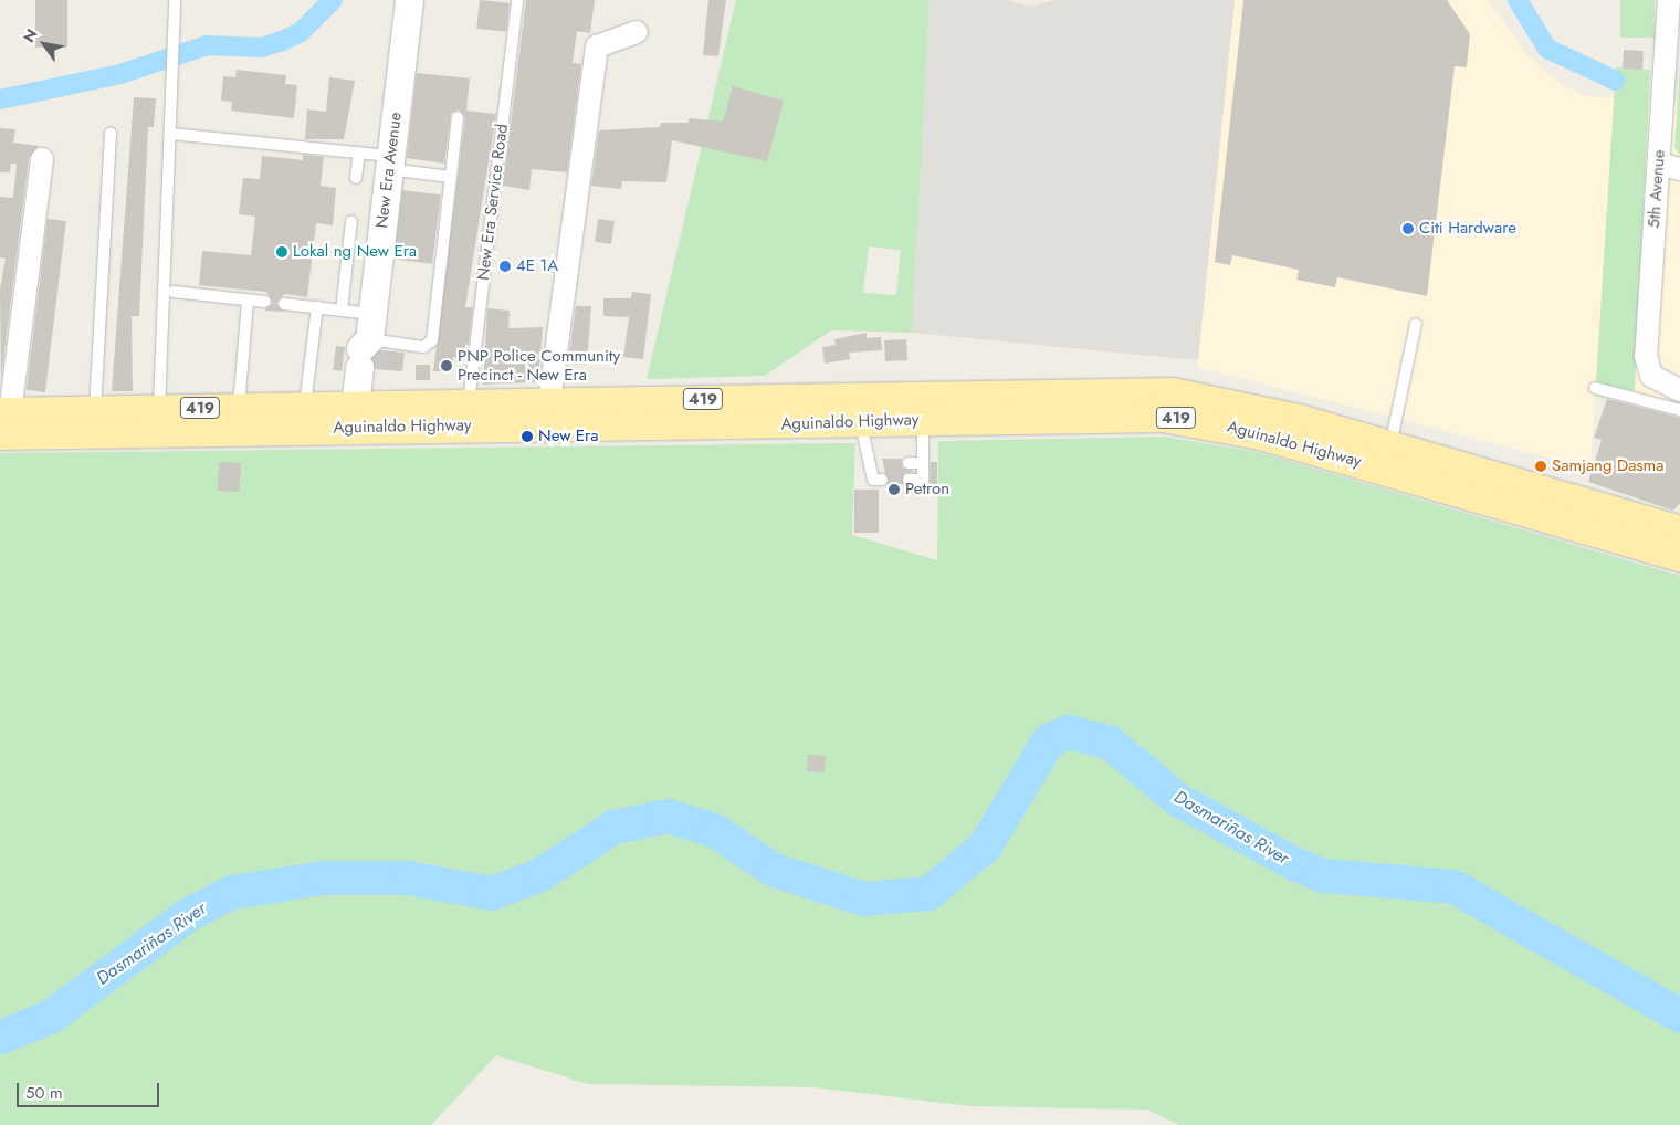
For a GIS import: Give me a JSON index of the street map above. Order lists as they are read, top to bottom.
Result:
{
  "streets": {
    "main road": ["419", "Aguinaldo Highway"],
    "street": ["New Era Avenue", "5th Avenue"],
    "lane": ["New Era Service Road"]
  },
  "crossings": [
    ["New Era Avenue", "Aguinaldo Highway"],
    ["New Era Service Road", "Aguinaldo Highway"]
  ],
  "water": ["Dasmariñas River"],
  "places": [
    "Citi Hardware",
    "Lokal ng New Era",
    "4E 1A",
    "PNP Police Community Precinct - New Era",
    "New Era",
    "Samjang Dasma",
    "Petron"
  ],
  "scale_bar": "50 m",
  "north": "top left"
}
